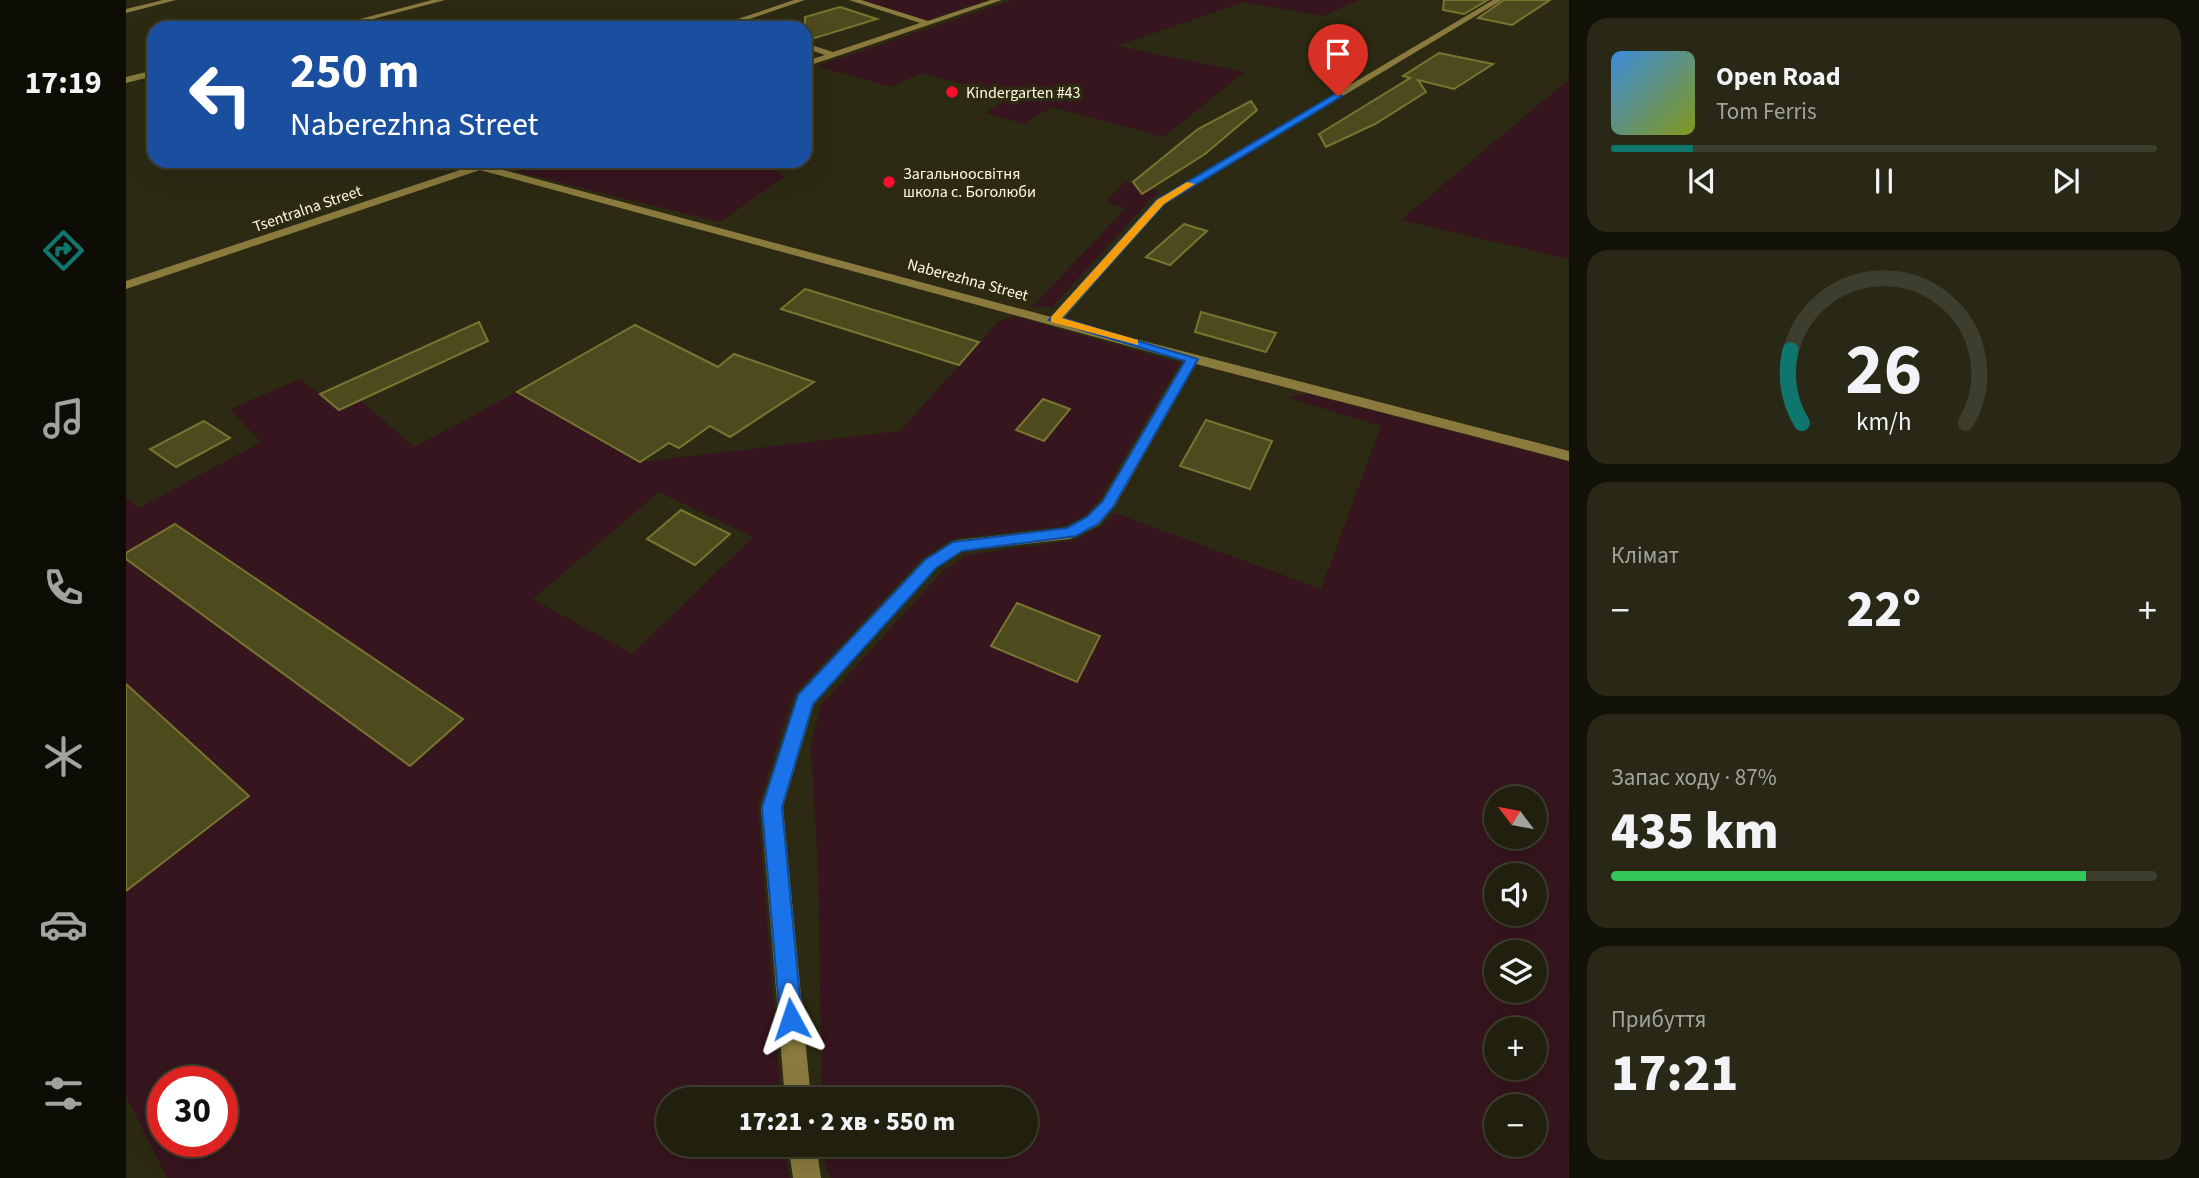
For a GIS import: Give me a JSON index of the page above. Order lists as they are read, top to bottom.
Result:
{
  "streets": {
    "street": ["Tsentralna Street", "Naberezhna Street"]
  },
  "places": ["Kindergarten #43", "Загальноосвітня школа с. Боголюби"],
  "north": "top left",
  "page": {
    "tabs": "17:19",
    "turn": ["250 m", "Naberezhna Street"],
    "song": ["Open Road", "Tom Ferris"],
    "tile": [
      "Клімат",
      ["Запас ходу · 87%", "435 km"],
      ["Прибуття", "17:21"]
    ],
    "heat": ["−", "22°", "+"],
    "map_buttons": ["+", "−"],
    "limit": "30",
    "trip": "17:21 · 2 хв · 550 m",
    "gauge": ["26", "km/h"]
  }
}
